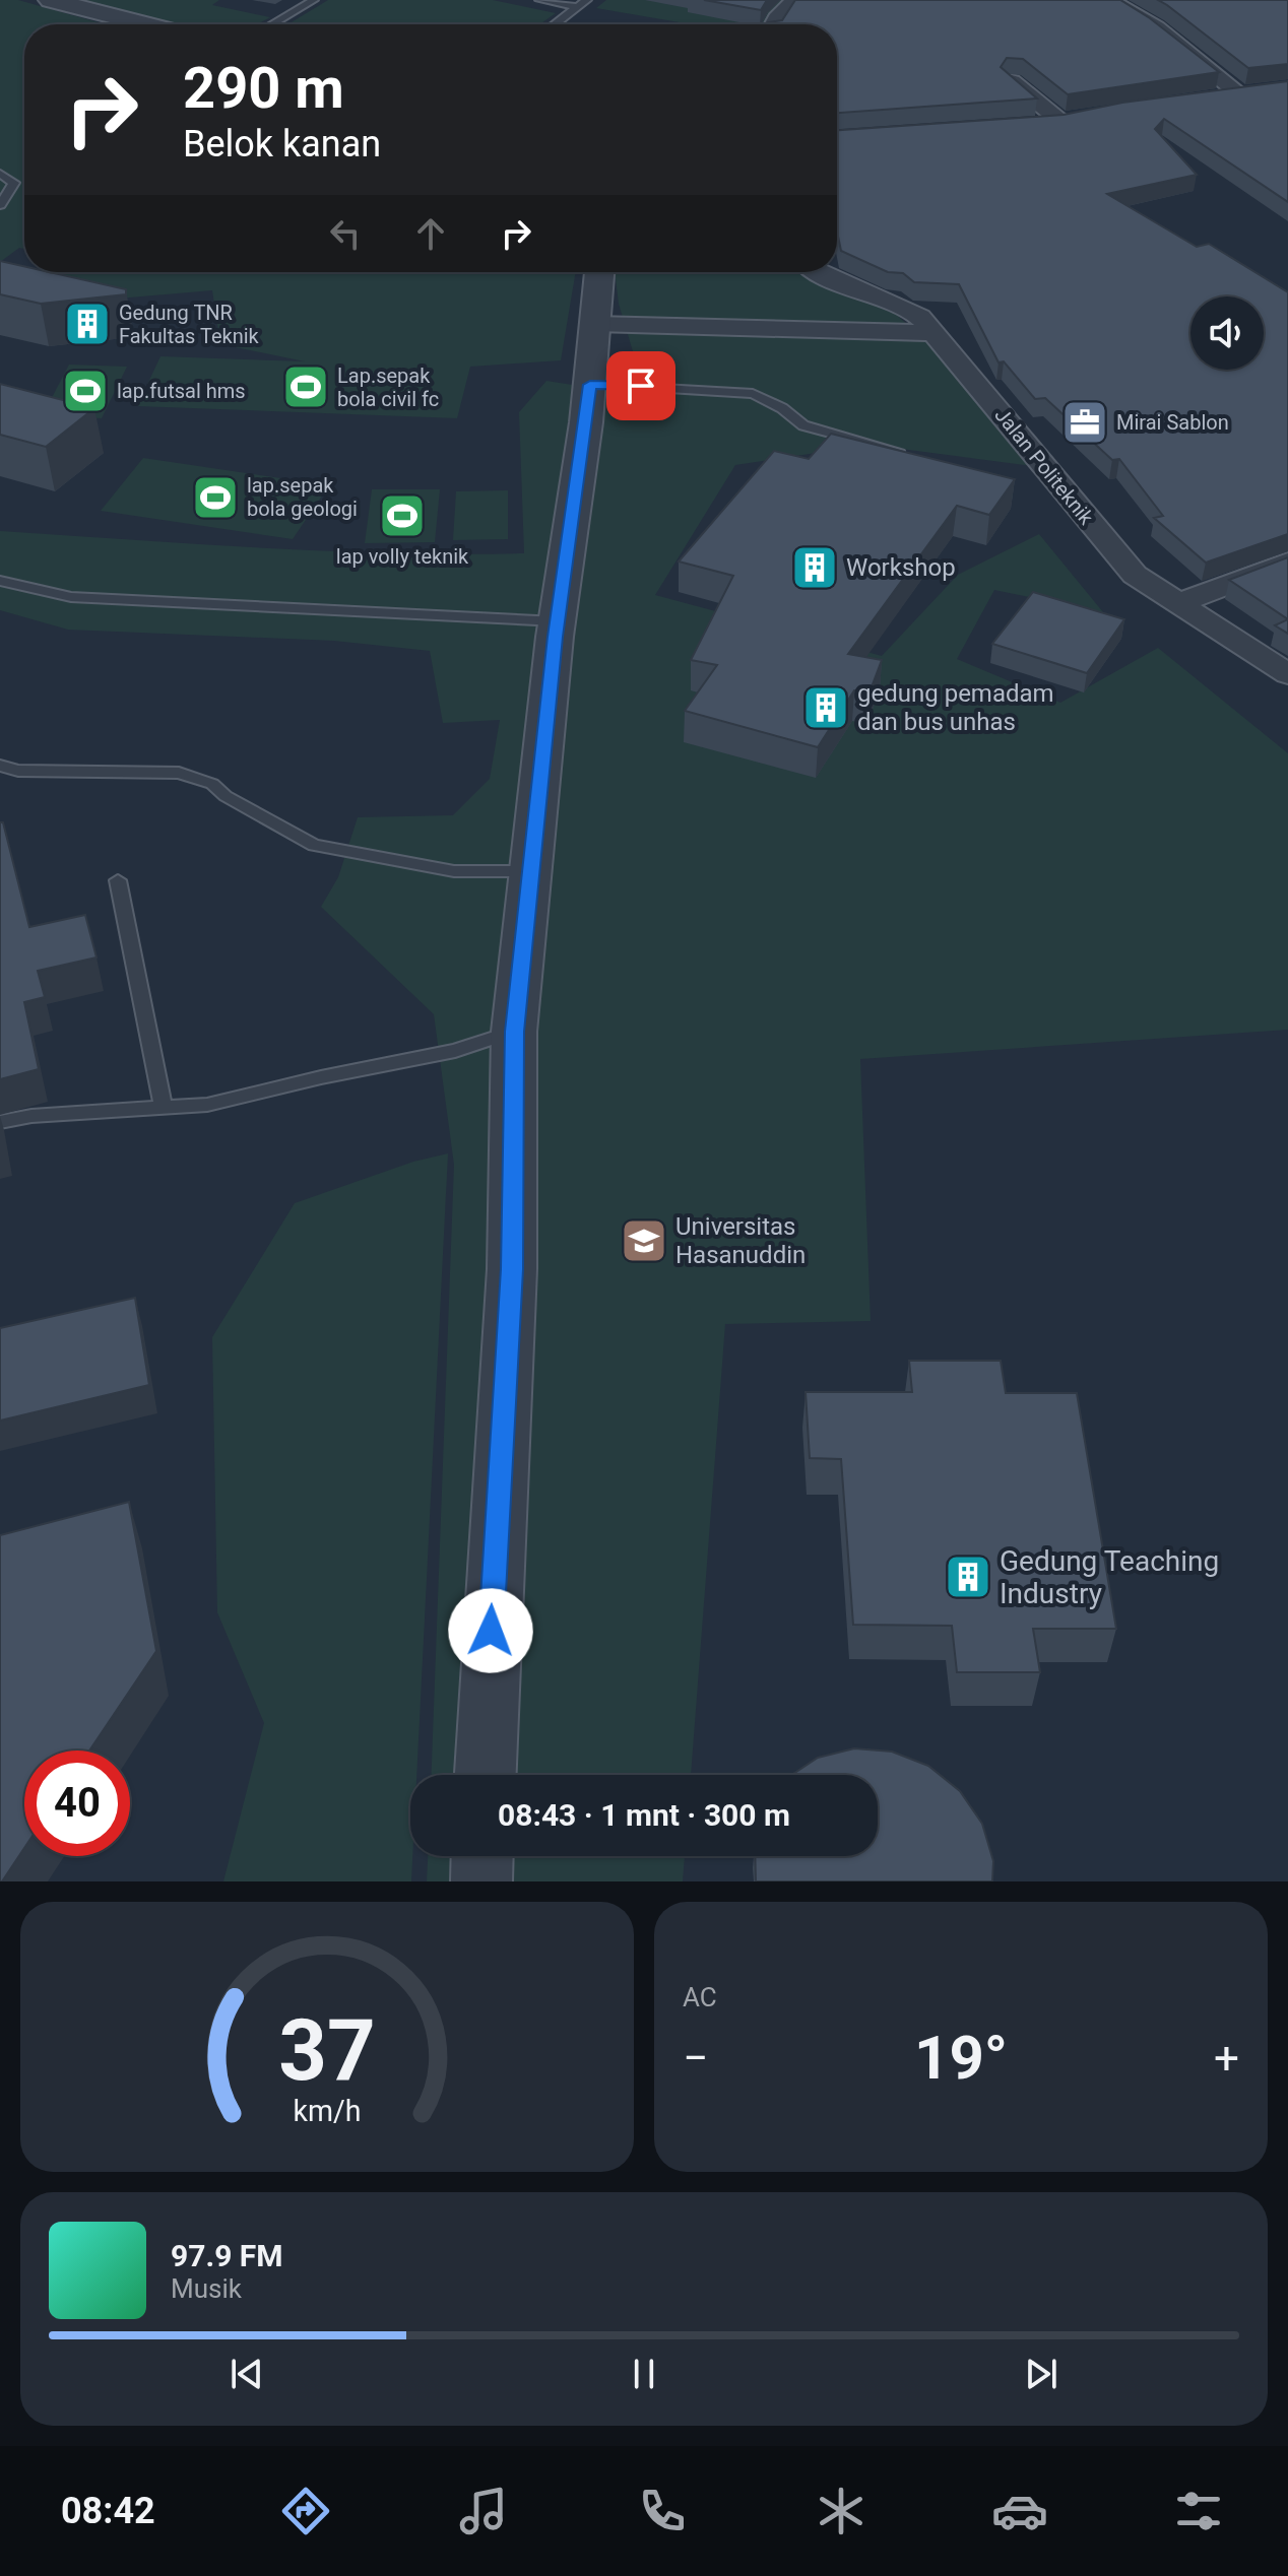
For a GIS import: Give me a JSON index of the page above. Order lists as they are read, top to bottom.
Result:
{
  "streets": {
    "street": ["Jalan Politeknik"]
  },
  "places": {
    "building": [
      "Gedung TNR Fakultas Teknik",
      "Workshop",
      "gedung pemadam dan bus unhas",
      "Gedung Teaching Industry"
    ],
    "sports": [
      "Lap.sepak bola civil fc",
      "lap.futsal hms",
      "lap.sepak bola geologi",
      "lap volly teknik"
    ],
    "office": ["Mirai Sablon"],
    "school or university": ["Universitas Hasanuddin"]
  },
  "page": {
    "turn": ["290 m", "Belok kanan"],
    "limit": "40",
    "trip": "08:43 · 1 mnt · 300 m",
    "tile": "AC",
    "heat": ["−", "19°", "+"],
    "song": ["97.9 FM", "Musik"],
    "tabs": "08:42",
    "gauge": ["37", "km/h"]
  }
}
